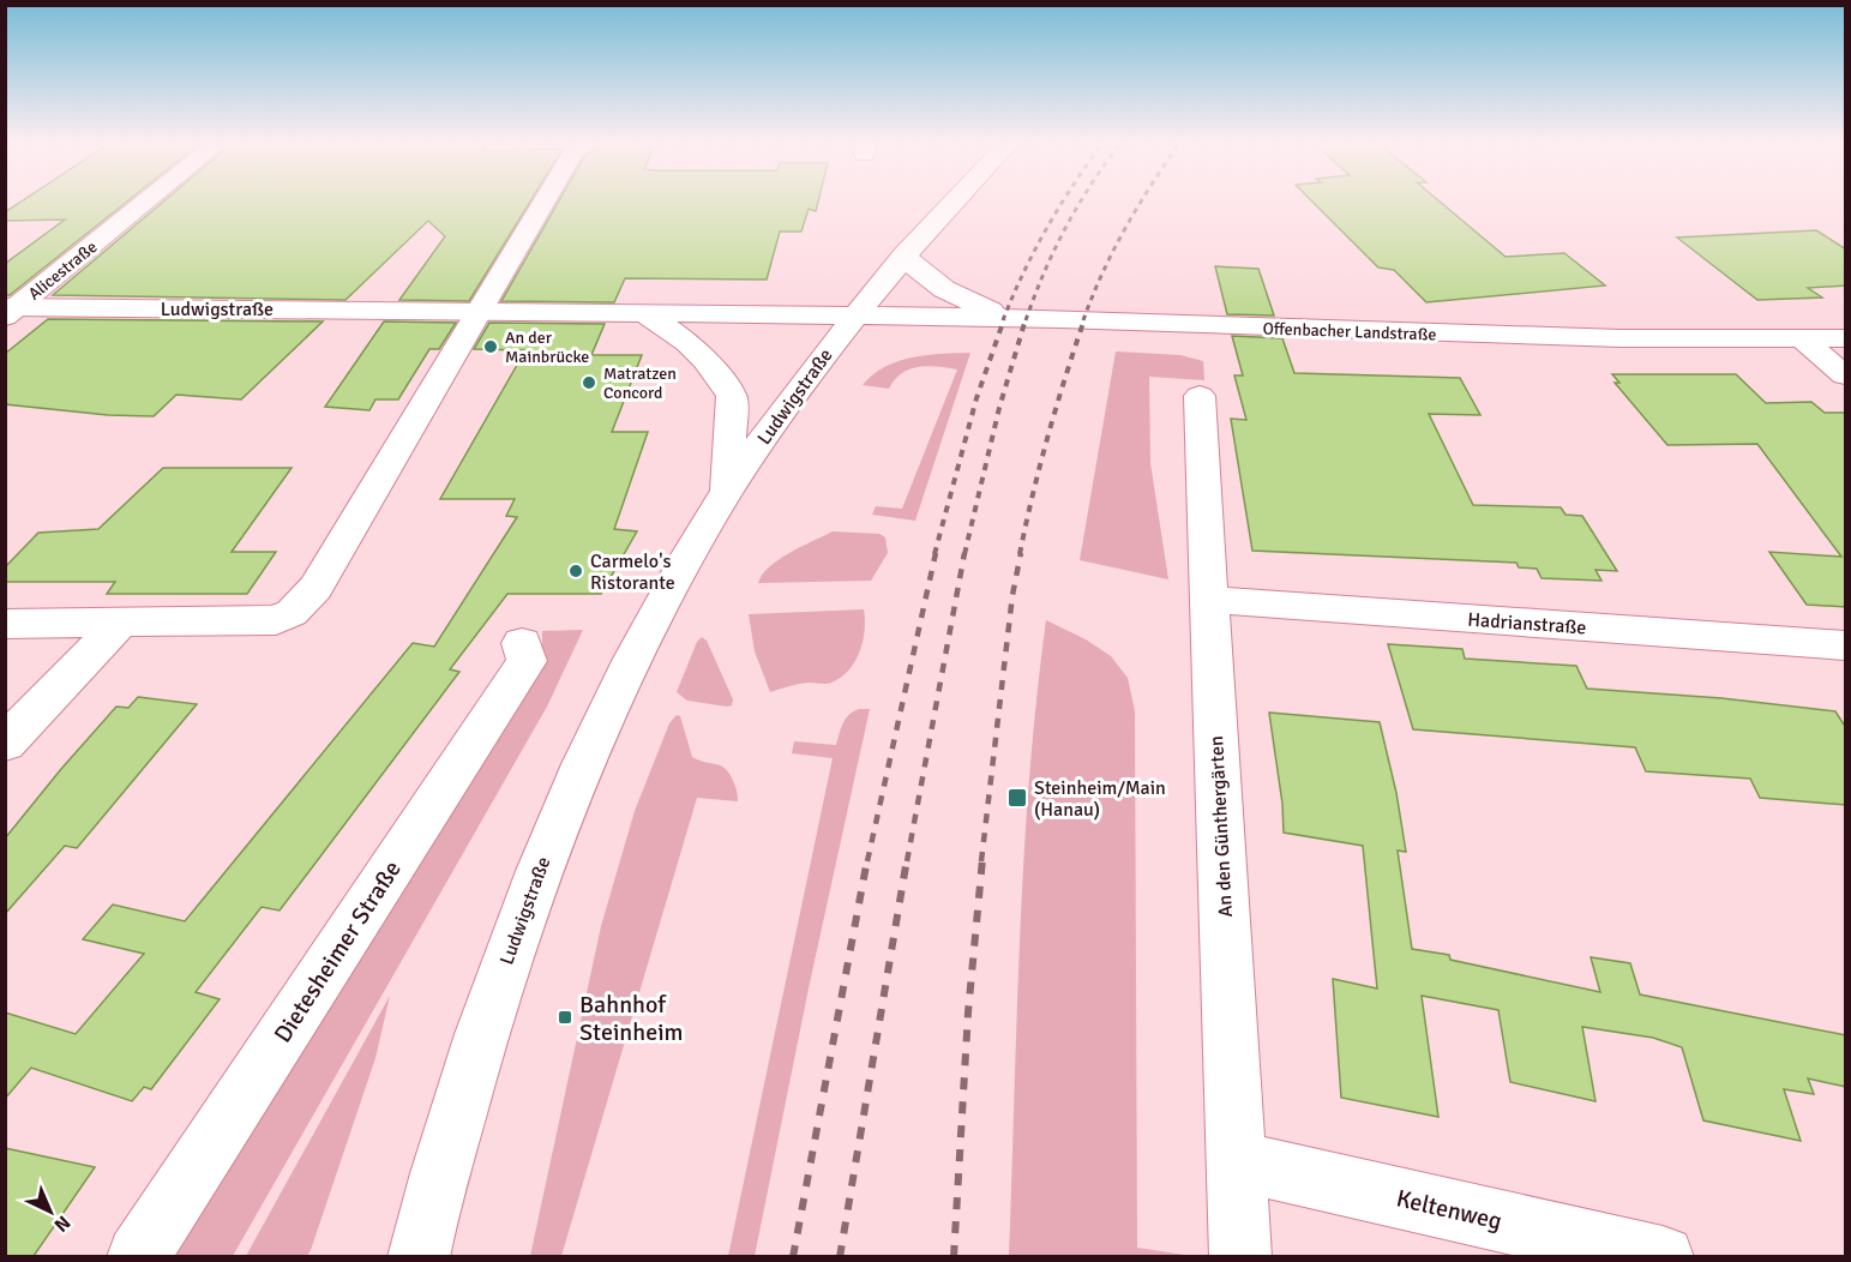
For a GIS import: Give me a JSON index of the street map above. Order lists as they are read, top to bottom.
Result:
{
  "streets": {
    "main road": [
      "Alicestraße",
      "Ludwigstraße",
      "Offenbacher Landstraße",
      "Hadrianstraße",
      "An den Günthergärten",
      "Dietesheimer Straße",
      "Keltenweg"
    ]
  },
  "crossings": [
    ["Alicestraße", "Ludwigstraße"],
    ["Ludwigstraße", "Offenbacher Landstraße"],
    ["Hadrianstraße", "An den Günthergärten"],
    ["An den Günthergärten", "Keltenweg"]
  ],
  "places": {
    "other": ["An der Mainbrücke", "Matratzen Concord", "Carmelo's Ristorante"],
    "transit": ["Steinheim/Main (Hanau)", "Bahnhof Steinheim"]
  },
  "north": "bottom right"
}
